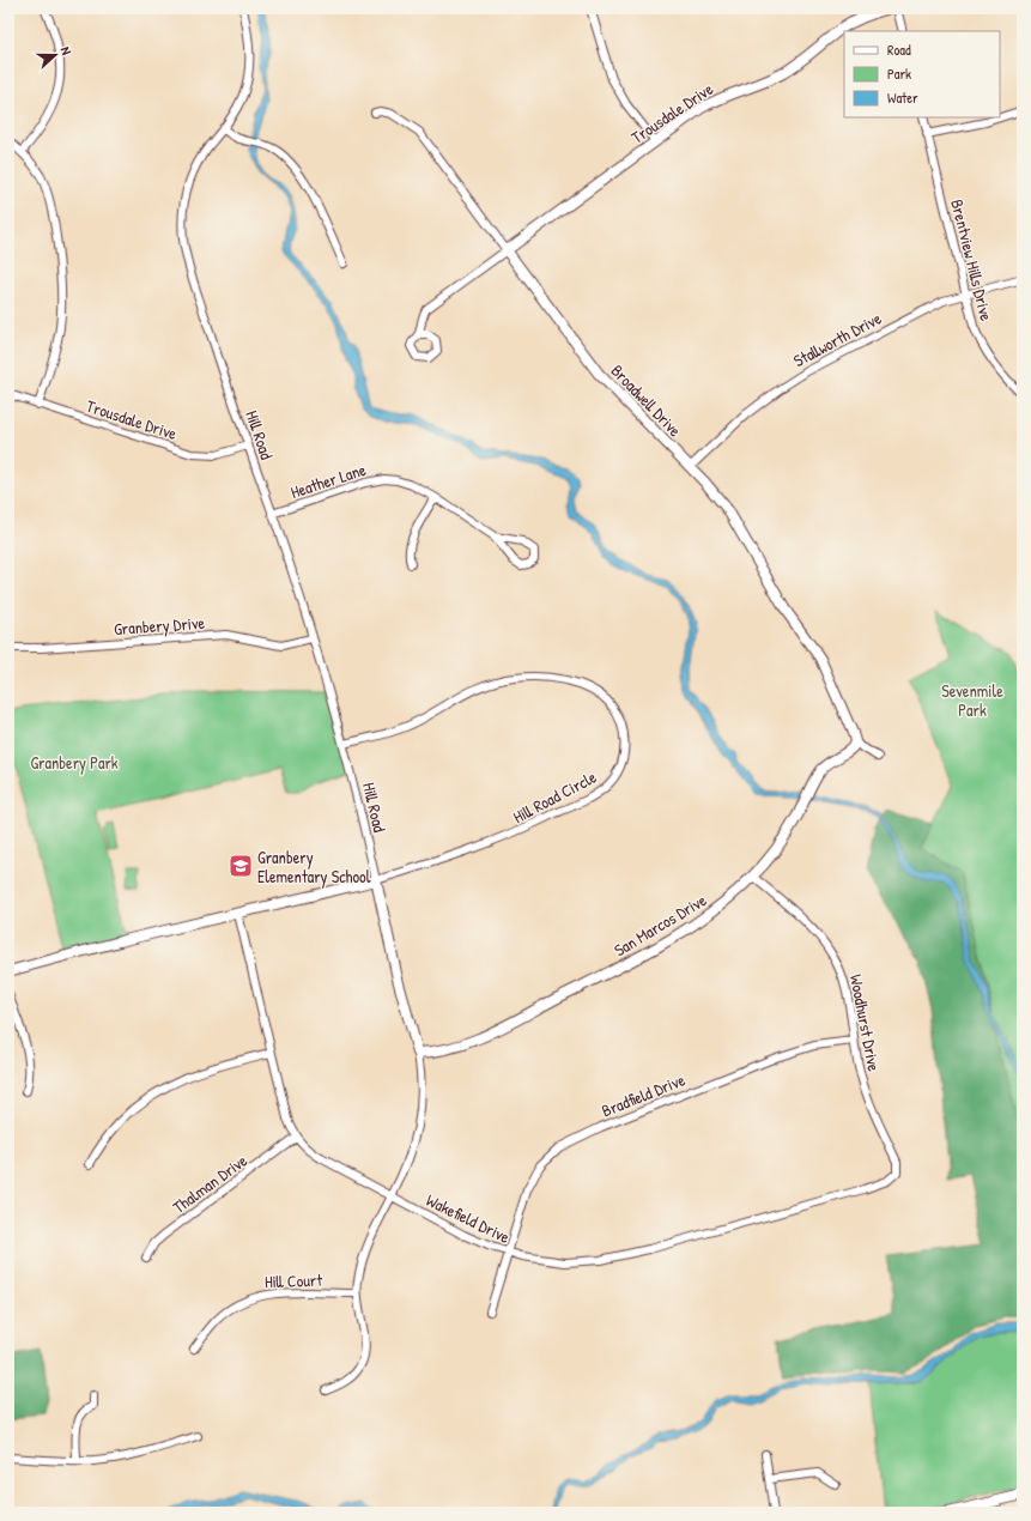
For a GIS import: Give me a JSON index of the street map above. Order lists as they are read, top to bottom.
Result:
{
  "streets": {
    "street": [
      "Trousdale Drive",
      "Brentview Hills Drive",
      "Stallworth Drive",
      "Broadwell Drive",
      "Hill Road",
      "Heather Lane",
      "Granbery Drive",
      "Hill Road Circle",
      "San Marcos Drive",
      "Woodhurst Drive",
      "Bradfield Drive",
      "Thalman Drive",
      "Wakefield Drive",
      "Hill Court"
    ]
  },
  "crossings": [
    ["Trousdale Drive", "Broadwell Drive"],
    ["Trousdale Drive", "Hill Road"],
    ["Brentview Hills Drive", "Stallworth Drive"],
    ["Stallworth Drive", "Broadwell Drive"],
    ["Broadwell Drive", "San Marcos Drive"],
    ["Hill Road", "Heather Lane"],
    ["Hill Road", "Granbery Drive"],
    ["Hill Road", "Hill Road Circle"],
    ["Hill Road", "San Marcos Drive"],
    ["Hill Road", "Wakefield Drive"],
    ["San Marcos Drive", "Woodhurst Drive"],
    ["Woodhurst Drive", "Bradfield Drive"],
    ["Woodhurst Drive", "Wakefield Drive"],
    ["Bradfield Drive", "Wakefield Drive"],
    ["Thalman Drive", "Wakefield Drive"]
  ],
  "parks": ["Sevenmile Park", "Granbery Park"],
  "places": {
    "school or university": ["Granbery Elementary School"]
  },
  "legend": ["Road", "Park", "Water"],
  "north": "right"
}
